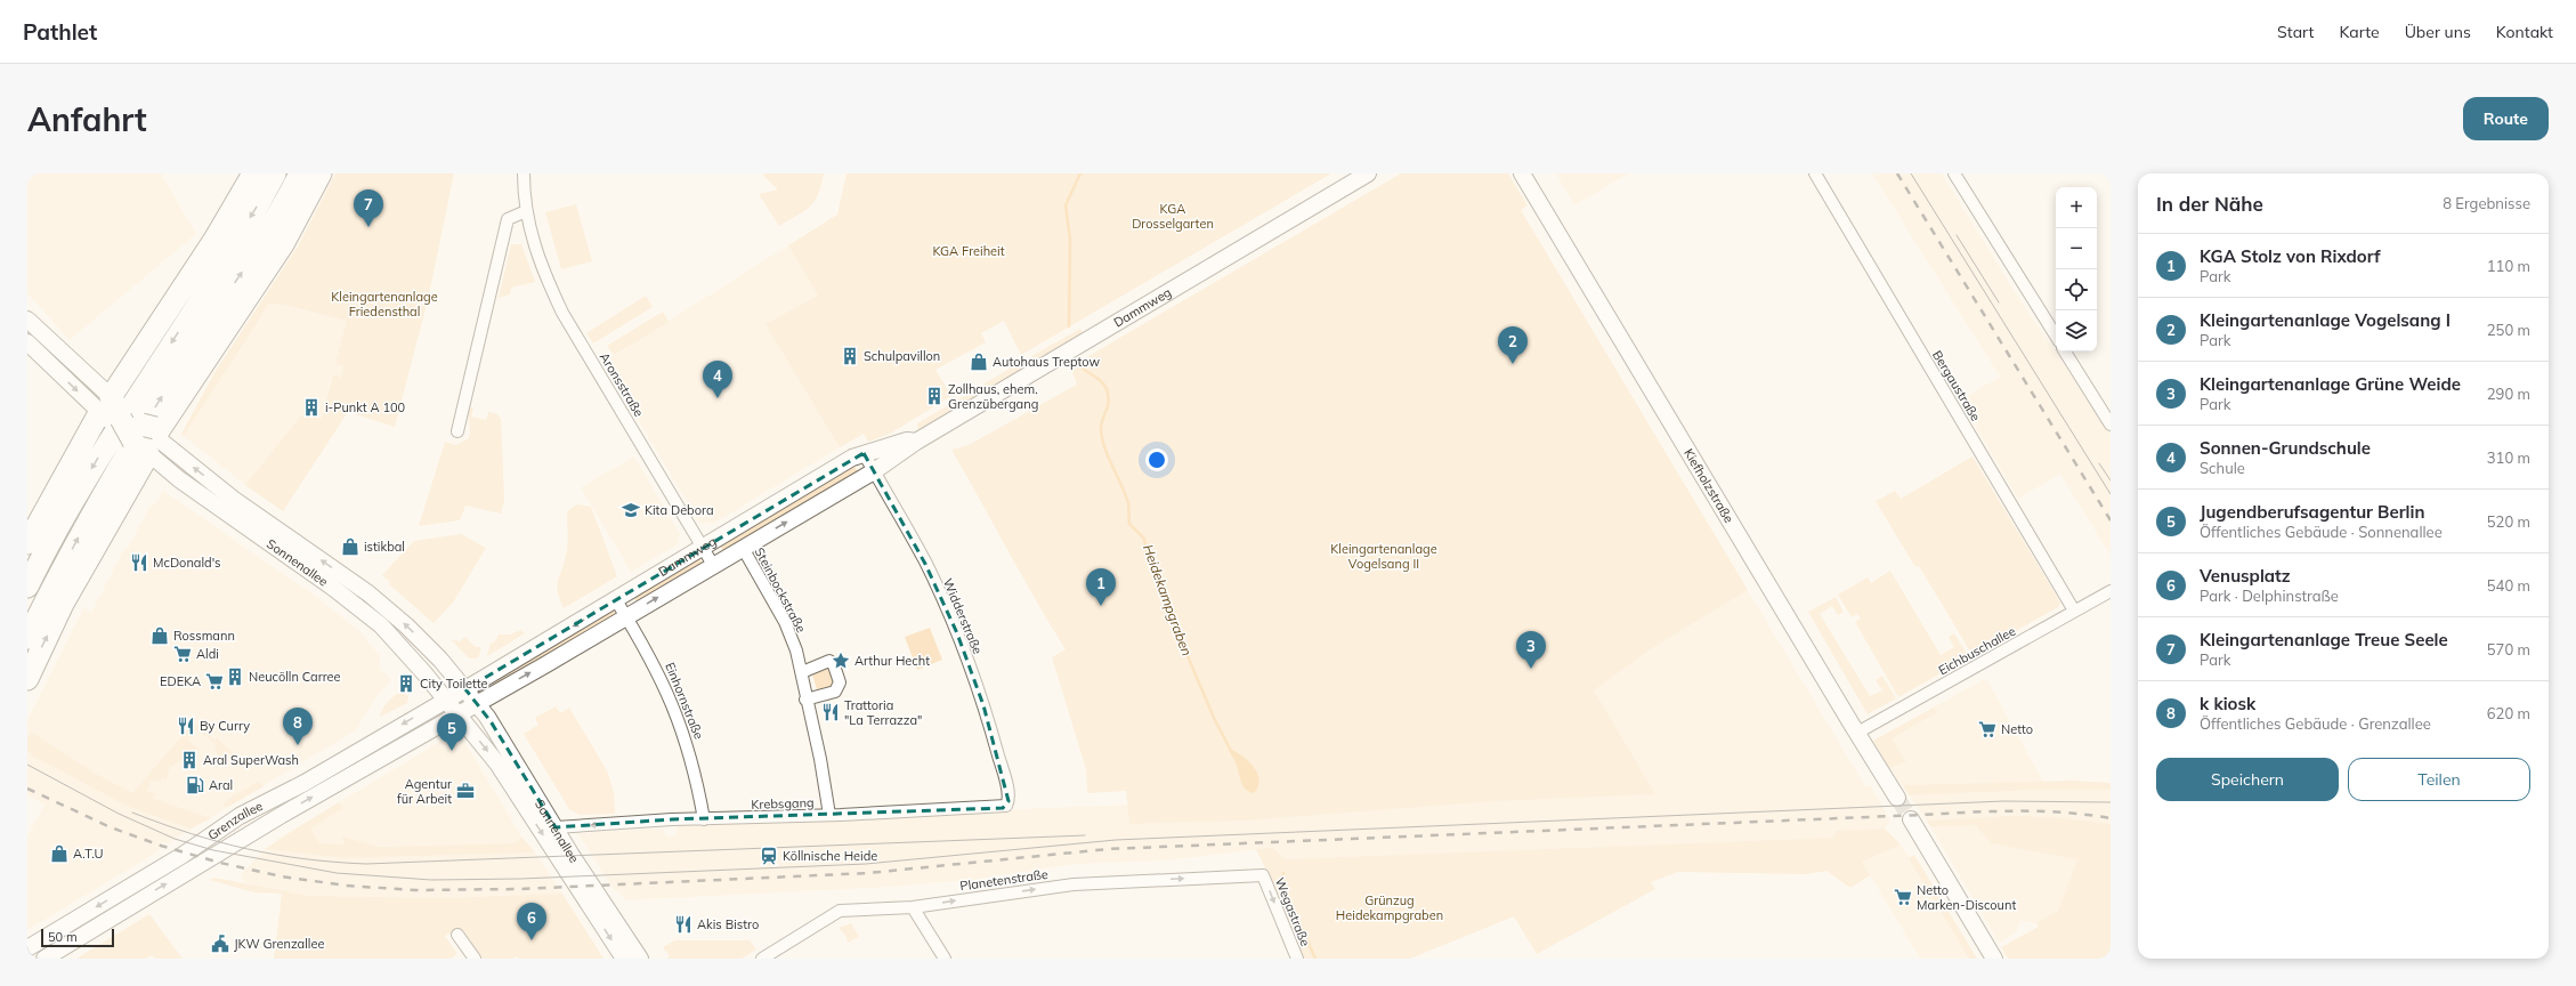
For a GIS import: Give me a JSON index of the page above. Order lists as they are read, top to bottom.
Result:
{
  "streets": {
    "main road": [
      "Dammweg",
      "Kiefholzstraße",
      "Sonnenallee",
      "Grenzallee"
    ],
    "street": [
      "Aronsstraße",
      "Bergaustraße",
      "Steinbockstraße",
      "Widderstraße",
      "Eichbuschallee",
      "Einhornstraße",
      "Krebsgang",
      "Planetenstraße",
      "Wegastraße"
    ]
  },
  "crossings": [
    ["Dammweg", "Aronsstraße"],
    ["Dammweg", "Sonnenallee"],
    ["Dammweg", "Steinbockstraße"],
    ["Dammweg", "Widderstraße"],
    ["Dammweg", "Einhornstraße"],
    ["Dammweg", "Grenzallee"],
    ["Bergaustraße", "Eichbuschallee"],
    ["Kiefholzstraße", "Eichbuschallee"],
    ["Sonnenallee", "Krebsgang"],
    ["Sonnenallee", "Grenzallee"],
    ["Steinbockstraße", "Krebsgang"],
    ["Widderstraße", "Krebsgang"],
    ["Einhornstraße", "Krebsgang"],
    ["Planetenstraße", "Wegastraße"]
  ],
  "one_way": ["Planetenstraße", "Wegastraße"],
  "water": ["Heidekampgraben"],
  "parks": [
    "KGA Drosselgarten",
    "KGA Freiheit",
    "Kleingartenanlage Friedensthal",
    "Kleingartenanlage Vogelsang II",
    "Grünzug Heidekampgraben"
  ],
  "places": {
    "building": [
      "Schulpavillon",
      "Zollhaus, ehem. Grenzübergang",
      "i-Punkt A 100",
      "Neucölln Carree",
      "City Toilette",
      "Aral SuperWash"
    ],
    "shop": [
      "Autohaus Treptow",
      "istikbal",
      "Rossmann",
      "A.T.U"
    ],
    "school or university": ["Kita Debora"],
    "restaurant": [
      "McDonald's",
      "Trattoria \"La Terrazza\"",
      "By Curry",
      "Akis Bistro"
    ],
    "supermarket": [
      "Aldi",
      "EDEKA",
      "Netto",
      "Netto Marken-Discount"
    ],
    "place": ["Arthur Hecht"],
    "fuel station": ["Aral"],
    "office": ["Agentur für Arbeit"],
    "station": ["Köllnische Heide"],
    "public building": ["JKW Grenzallee"]
  },
  "scale_bar": "50 m",
  "page": {
    "header": "Pathlet",
    "nav": [
      "Start",
      "Karte",
      "Über uns",
      "Kontakt"
    ],
    "buttons": [
      "Route",
      ["Speichern", "Teilen"]
    ],
    "title": "Anfahrt",
    "heading": ["In der Nähe", "8 Ergebnisse"],
    "map_buttons": ["+", "−"],
    "pins": [
      "7",
      "2",
      "4",
      "1",
      "3",
      "8",
      "5",
      "6"
    ],
    "list": [
      {
        "mark": "1",
        "name": "KGA Stolz von Rixdorf",
        "note": "Park",
        "value": "110 m"
      },
      {
        "mark": "2",
        "name": "Kleingartenanlage Vogelsang I",
        "note": "Park",
        "value": "250 m"
      },
      {
        "mark": "3",
        "name": "Kleingartenanlage Grüne Weide",
        "note": "Park",
        "value": "290 m"
      },
      {
        "mark": "4",
        "name": "Sonnen-Grundschule",
        "note": "Schule",
        "value": "310 m"
      },
      {
        "mark": "5",
        "name": "Jugendberufsagentur Berlin",
        "note": "Öffentliches Gebäude · Sonnenallee",
        "value": "520 m"
      },
      {
        "mark": "6",
        "name": "Venusplatz",
        "note": "Park · Delphinstraße",
        "value": "540 m"
      },
      {
        "mark": "7",
        "name": "Kleingartenanlage Treue Seele",
        "note": "Park",
        "value": "570 m"
      },
      {
        "mark": "8",
        "name": "k kiosk",
        "note": "Öffentliches Gebäude · Grenzallee",
        "value": "620 m"
      }
    ],
    "scale": "50 m"
  }
}
